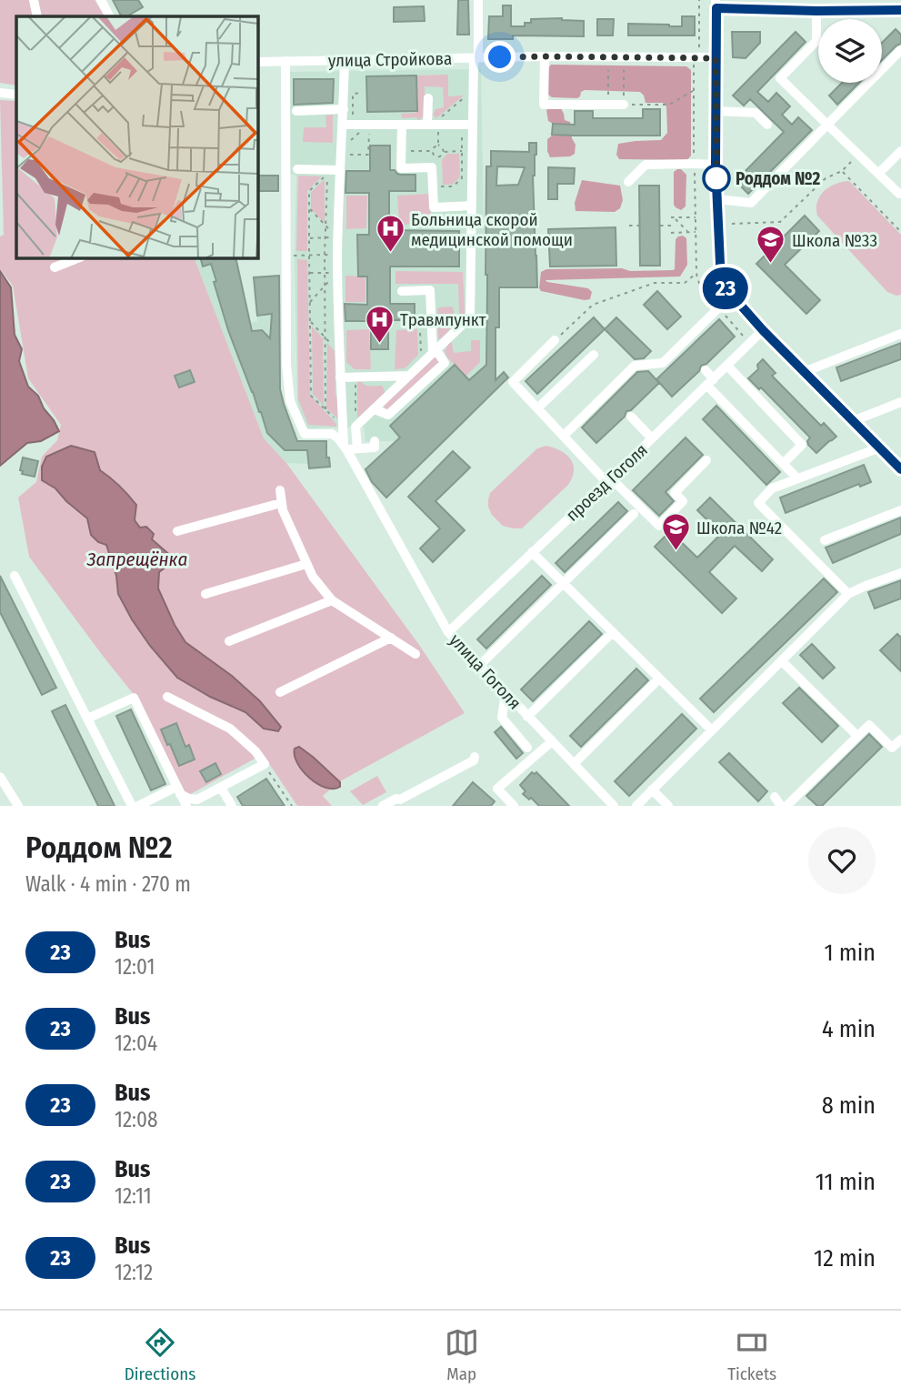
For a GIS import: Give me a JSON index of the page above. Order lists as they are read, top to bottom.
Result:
{
  "streets": {
    "street": ["улица Стройкова", "проезд Гоголя", "улица Гоголя"]
  },
  "crossings": [
    ["проезд Гоголя", "улица Гоголя"]
  ],
  "water": ["Запрещёнка"],
  "places": {
    "other": ["Роддом №2"],
    "hospital": ["Больница скорой медицинской помощи", "Травмпункт"],
    "school or university": ["Школа №33", "Школа №42"]
  },
  "lines": ["bus line 23"],
  "page": {
    "on_map": "23",
    "heading": ["Роддом №2", "Walk · 4 min · 270 m"],
    "list": [
      {
        "mark": "23",
        "name": "Bus",
        "note": "12:01",
        "value": "1 min"
      },
      {
        "mark": "23",
        "name": "Bus",
        "note": "12:04",
        "value": "4 min"
      },
      {
        "mark": "23",
        "name": "Bus",
        "note": "12:08",
        "value": "8 min"
      },
      {
        "mark": "23",
        "name": "Bus",
        "note": "12:11",
        "value": "11 min"
      },
      {
        "mark": "23",
        "name": "Bus",
        "note": "12:12",
        "value": "12 min"
      }
    ],
    "tabs": ["Directions", "Map", "Tickets"]
  }
}
